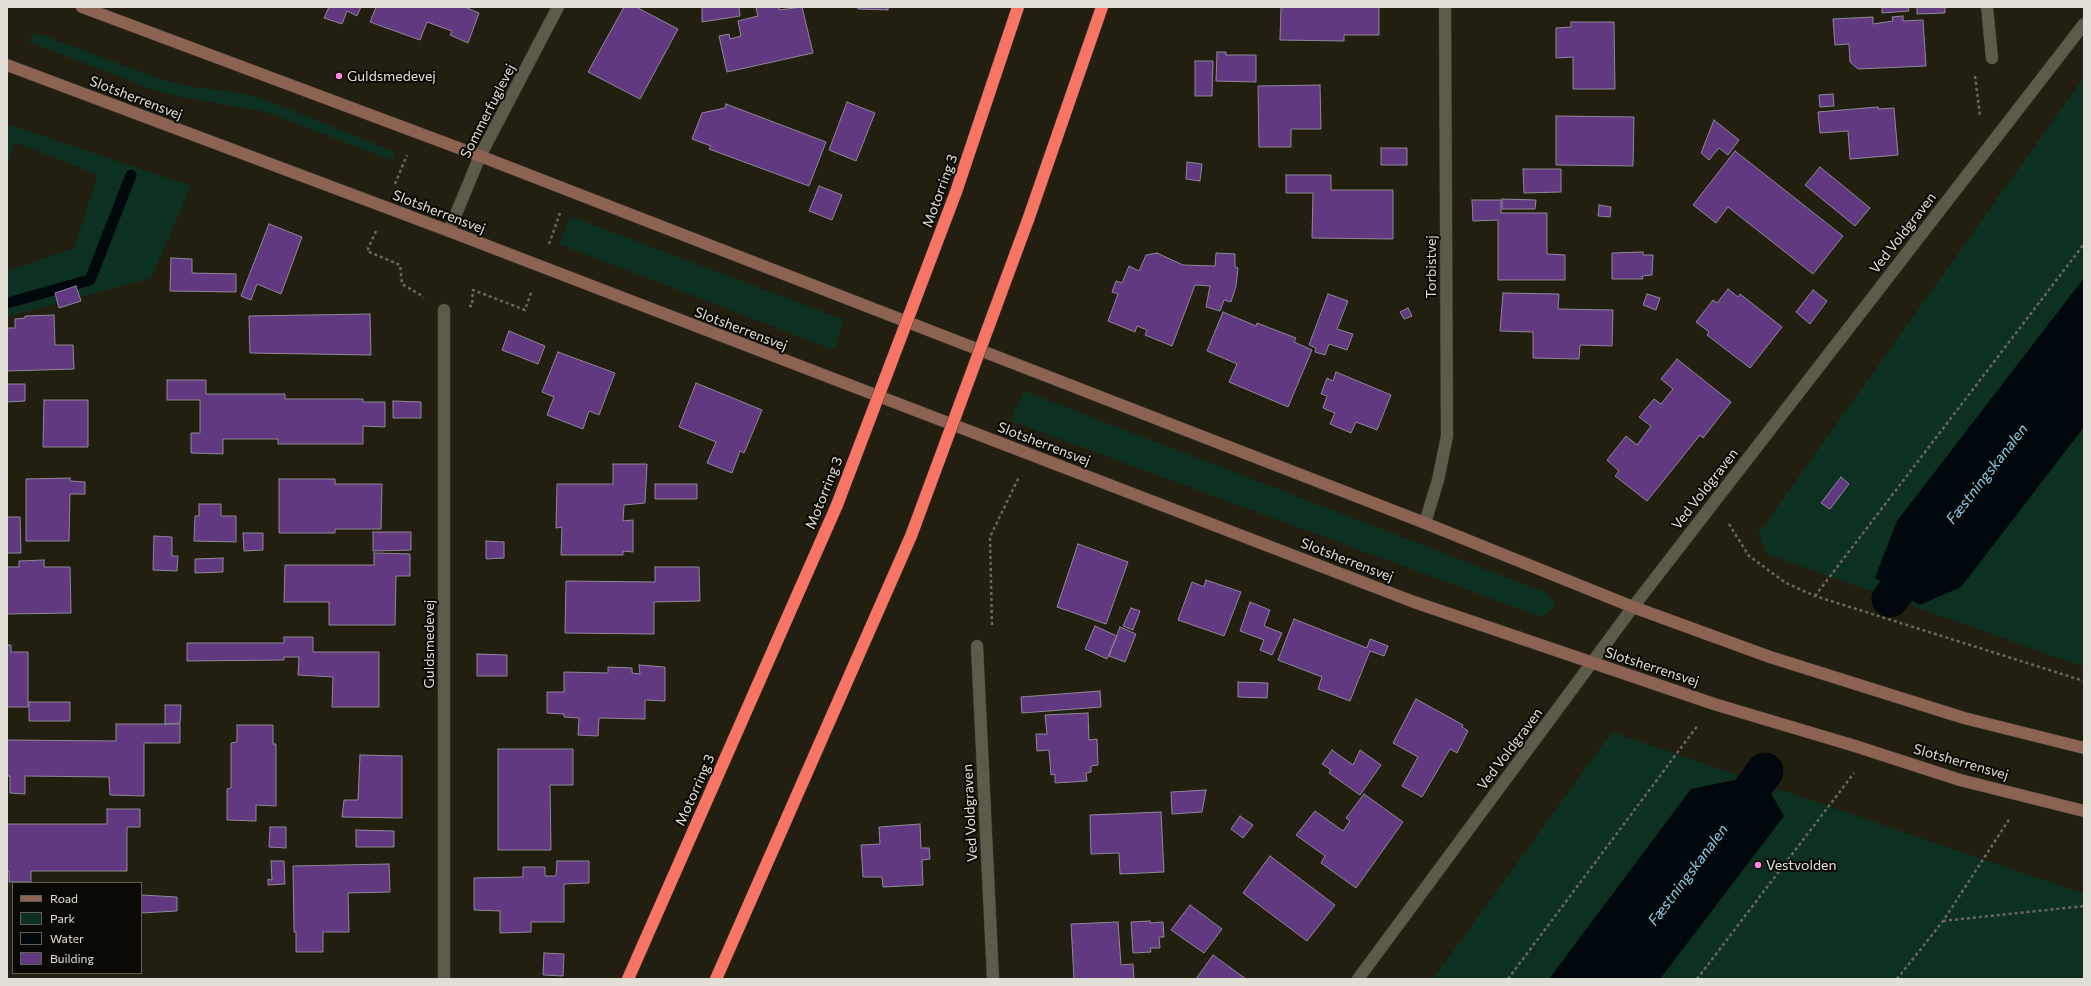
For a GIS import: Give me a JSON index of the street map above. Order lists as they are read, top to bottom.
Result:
{
  "streets": {
    "highway": ["Motorring 3"],
    "street": [
      "Slotsherrensvej",
      "Sommerfuglevej",
      "Ved Voldgraven",
      "Torbistvej",
      "Guldsmedevej"
    ]
  },
  "crossings": [
    ["Slotsherrensvej", "Sommerfuglevej"],
    ["Slotsherrensvej", "Ved Voldgraven"]
  ],
  "water": ["Fæstningskanalen"],
  "places": ["Guldsmedevej", "Vestvolden"],
  "legend": [
    "Road",
    "Park",
    "Water",
    "Building"
  ]
}
